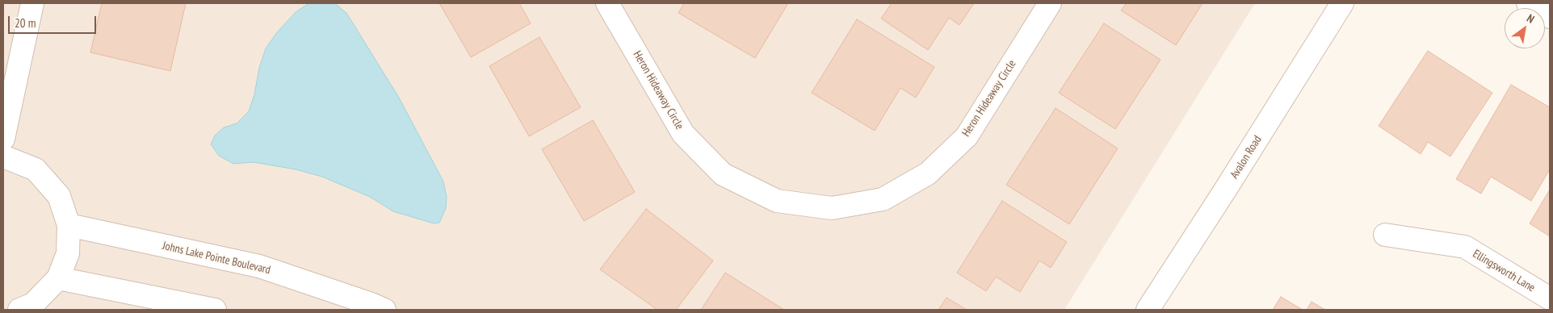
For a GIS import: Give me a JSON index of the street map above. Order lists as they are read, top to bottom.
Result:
{
  "streets": {
    "street": [
      "Heron Hideaway Circle",
      "Avalon Road",
      "Johns Lake Pointe Boulevard",
      "Ellingsworth Lane"
    ]
  },
  "scale_bar": "20 m",
  "north": "top right"
}
